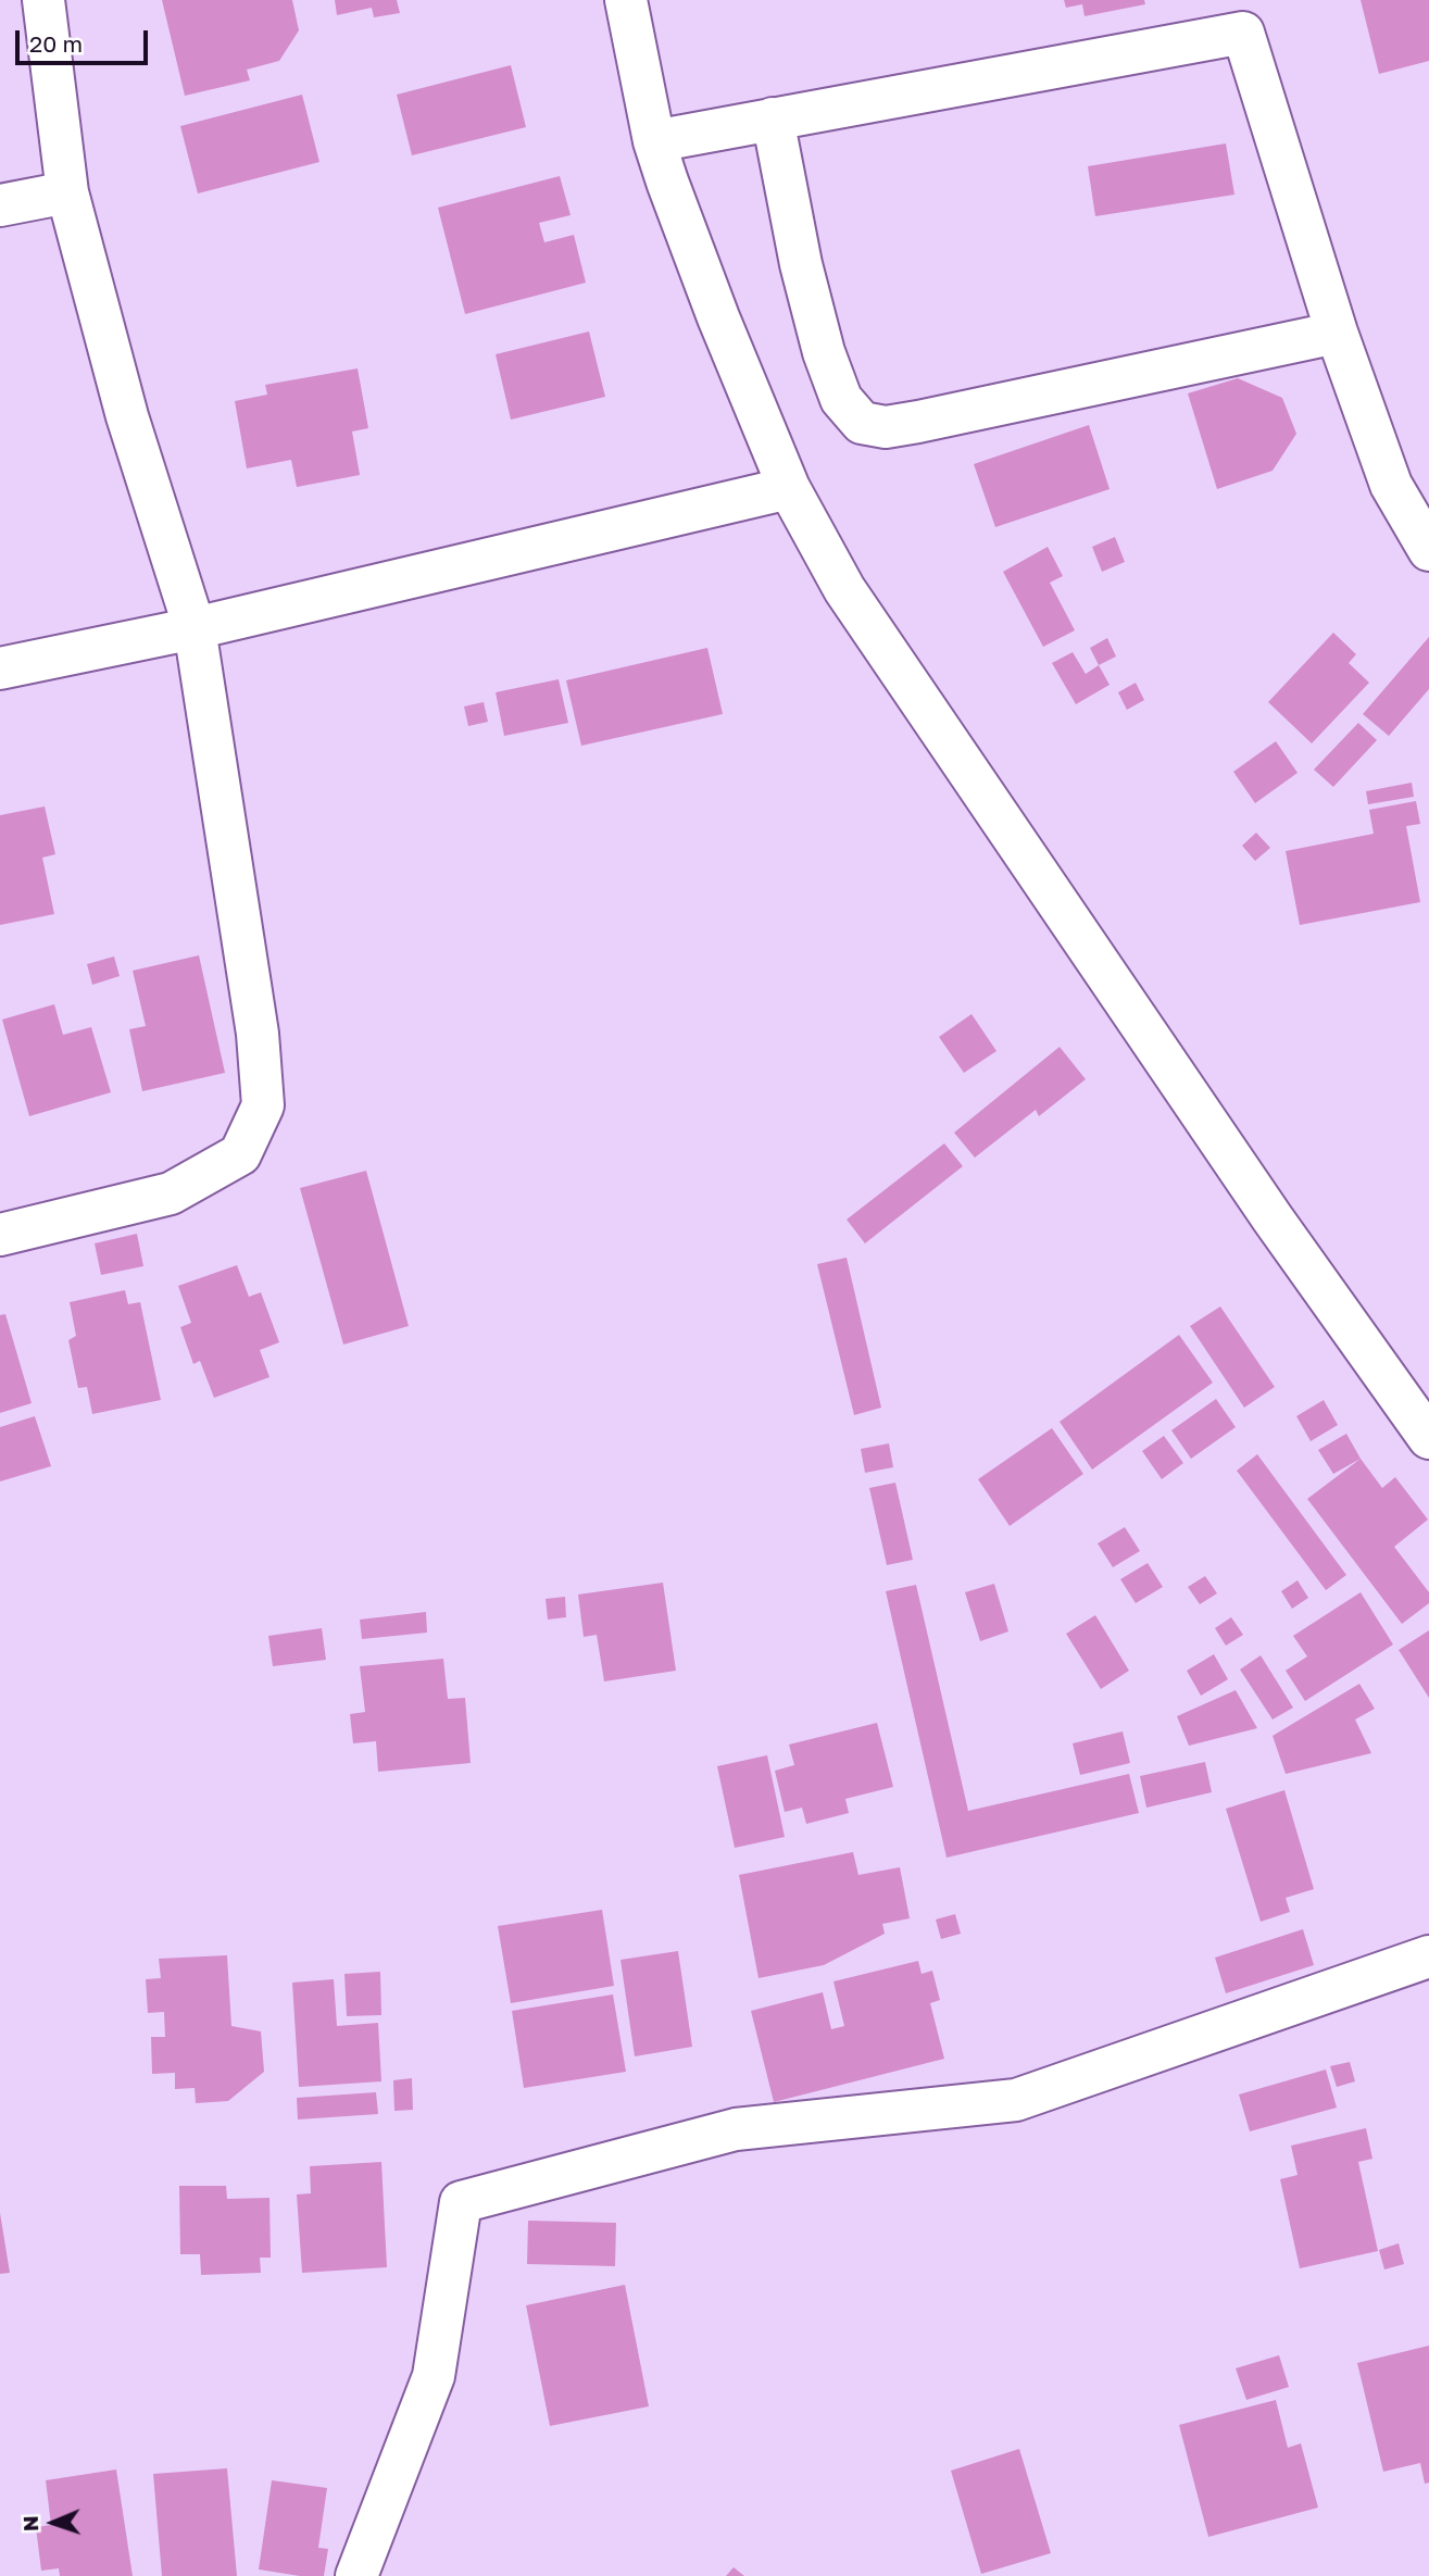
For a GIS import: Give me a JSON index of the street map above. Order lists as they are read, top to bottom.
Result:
{
  "scale_bar": "20 m",
  "north": "left"
}
